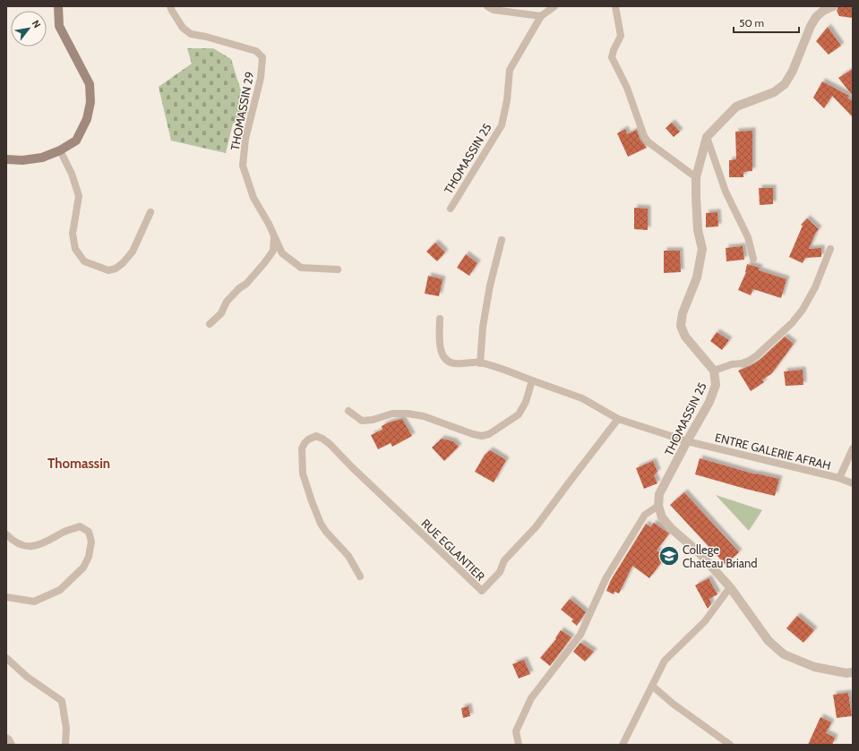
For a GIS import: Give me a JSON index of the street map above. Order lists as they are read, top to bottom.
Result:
{
  "streets": {
    "street": [
      "THOMASSIN 29",
      "THOMASSIN 25",
      "ENTRE GALERIE AFRAH",
      "RUE EGLANTIER"
    ]
  },
  "crossings": [
    ["THOMASSIN 25", "ENTRE GALERIE AFRAH"]
  ],
  "districts": ["Thomassin"],
  "places": {
    "school or university": ["College Chateau Briand"]
  },
  "scale_bar": "50 m",
  "north": "top right"
}
